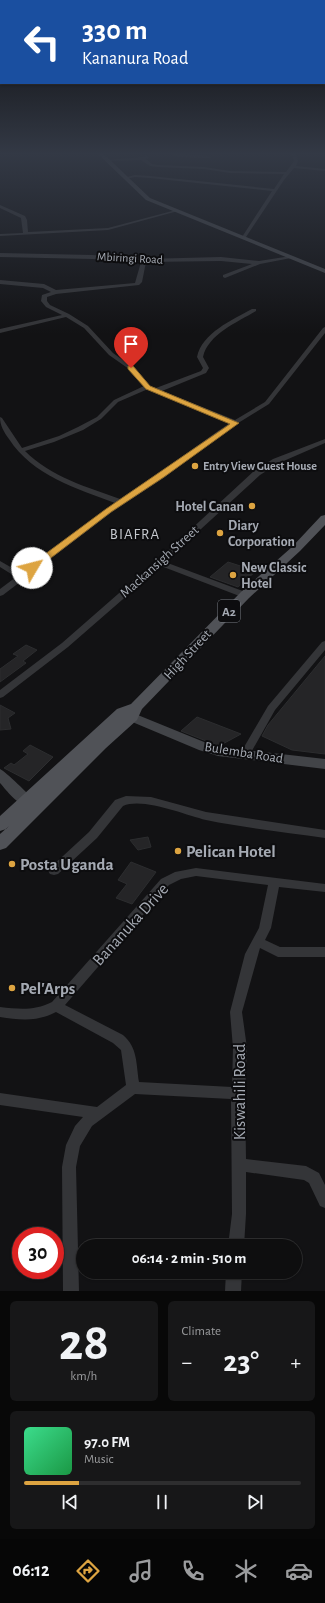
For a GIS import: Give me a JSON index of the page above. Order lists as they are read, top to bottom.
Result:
{
  "streets": {
    "main road": ["A2", "High Street"],
    "street": [
      "Mbiringi Road",
      "Mackansigh Street",
      "Bulemba Road",
      "Bananuka Drive",
      "Kiswahili Road"
    ]
  },
  "crossings": [
    ["High Street", "Bulemba Road"],
    ["Bananuka Drive", "Kiswahili Road"]
  ],
  "districts": ["BIAFRA"],
  "places": [
    "Entry View Guest House",
    "Hotel Canan",
    "Diary Corporation",
    "New Classic Hotel",
    "Pelican Hotel",
    "Posta Uganda",
    "Pel'Arps"
  ],
  "page": {
    "turn": ["330 m", "Kananura Road"],
    "limit": "30",
    "trip": "06:14 · 2 min · 510 m",
    "tile": [
      ["28", "km/h"],
      "Climate"
    ],
    "heat": ["−", "23°", "+"],
    "song": ["97.0 FM", "Music"],
    "tabs": "06:12"
  }
}
